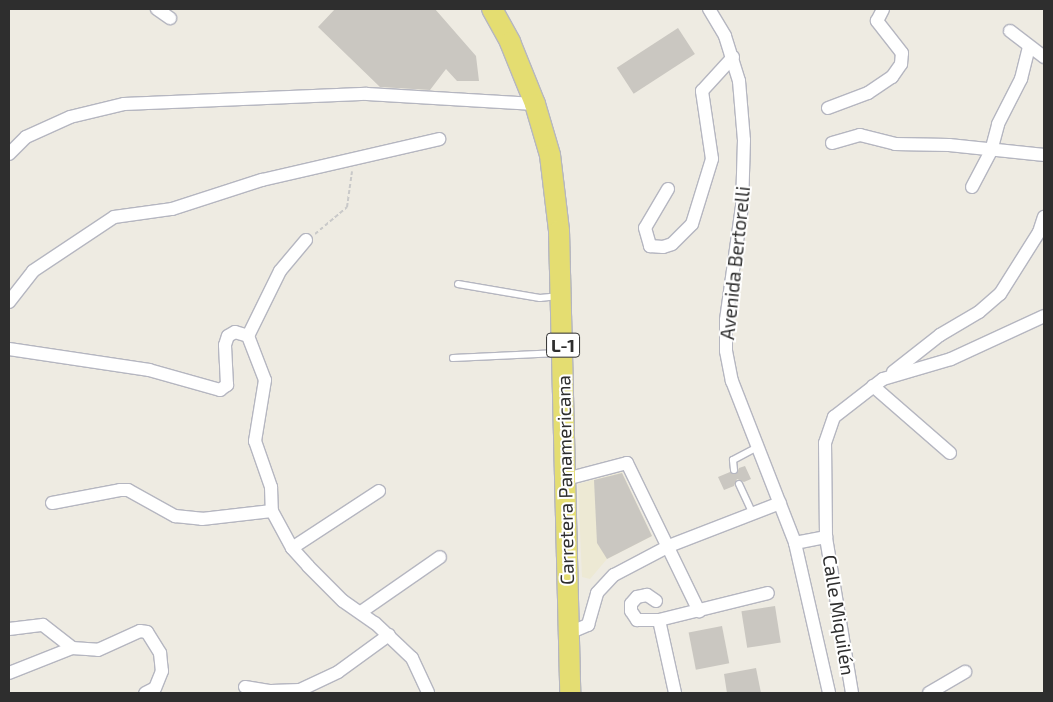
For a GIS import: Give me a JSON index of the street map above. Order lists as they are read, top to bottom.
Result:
{
  "streets": {
    "main road": ["L-1", "Carretera Panamericana"],
    "street": ["Avenida Bertorelli", "Calle Miquilén"]
  }
}
